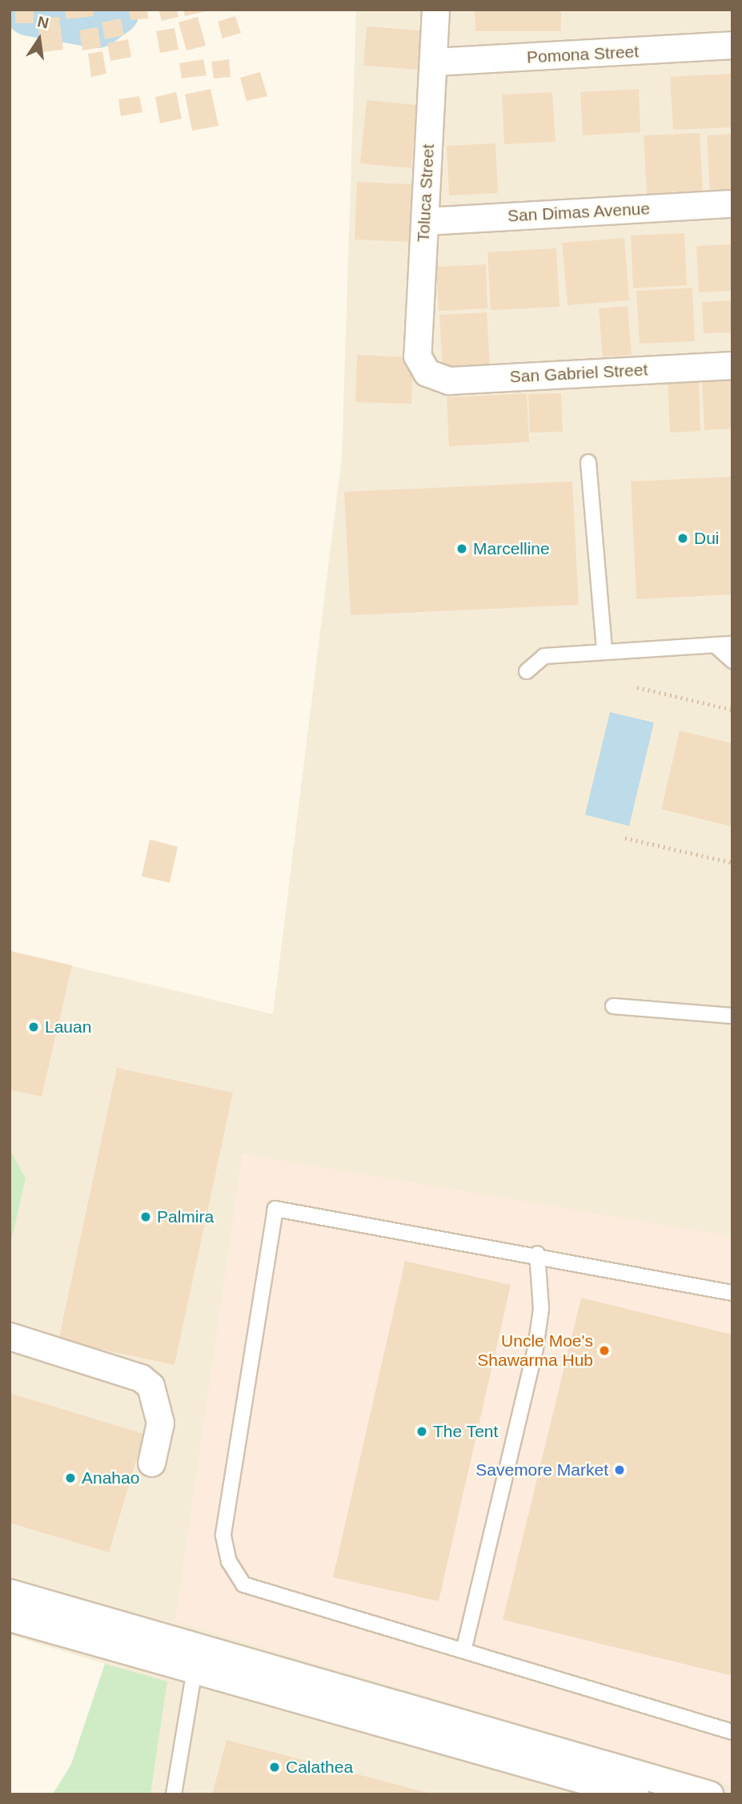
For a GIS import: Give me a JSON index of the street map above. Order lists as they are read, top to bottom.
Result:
{
  "streets": {
    "street": [
      "Pomona Street",
      "Toluca Street",
      "San Dimas Avenue",
      "San Gabriel Street"
    ]
  },
  "crossings": [
    ["Pomona Street", "Toluca Street"],
    ["Toluca Street", "San Dimas Avenue"],
    ["Toluca Street", "San Gabriel Street"]
  ],
  "places": [
    "Dui",
    "Marcelline",
    "Lauan",
    "Palmira",
    "Uncle Moe's Shawarma Hub",
    "The Tent",
    "Savemore Market",
    "Anahao",
    "Calathea"
  ],
  "north": "top"
}
